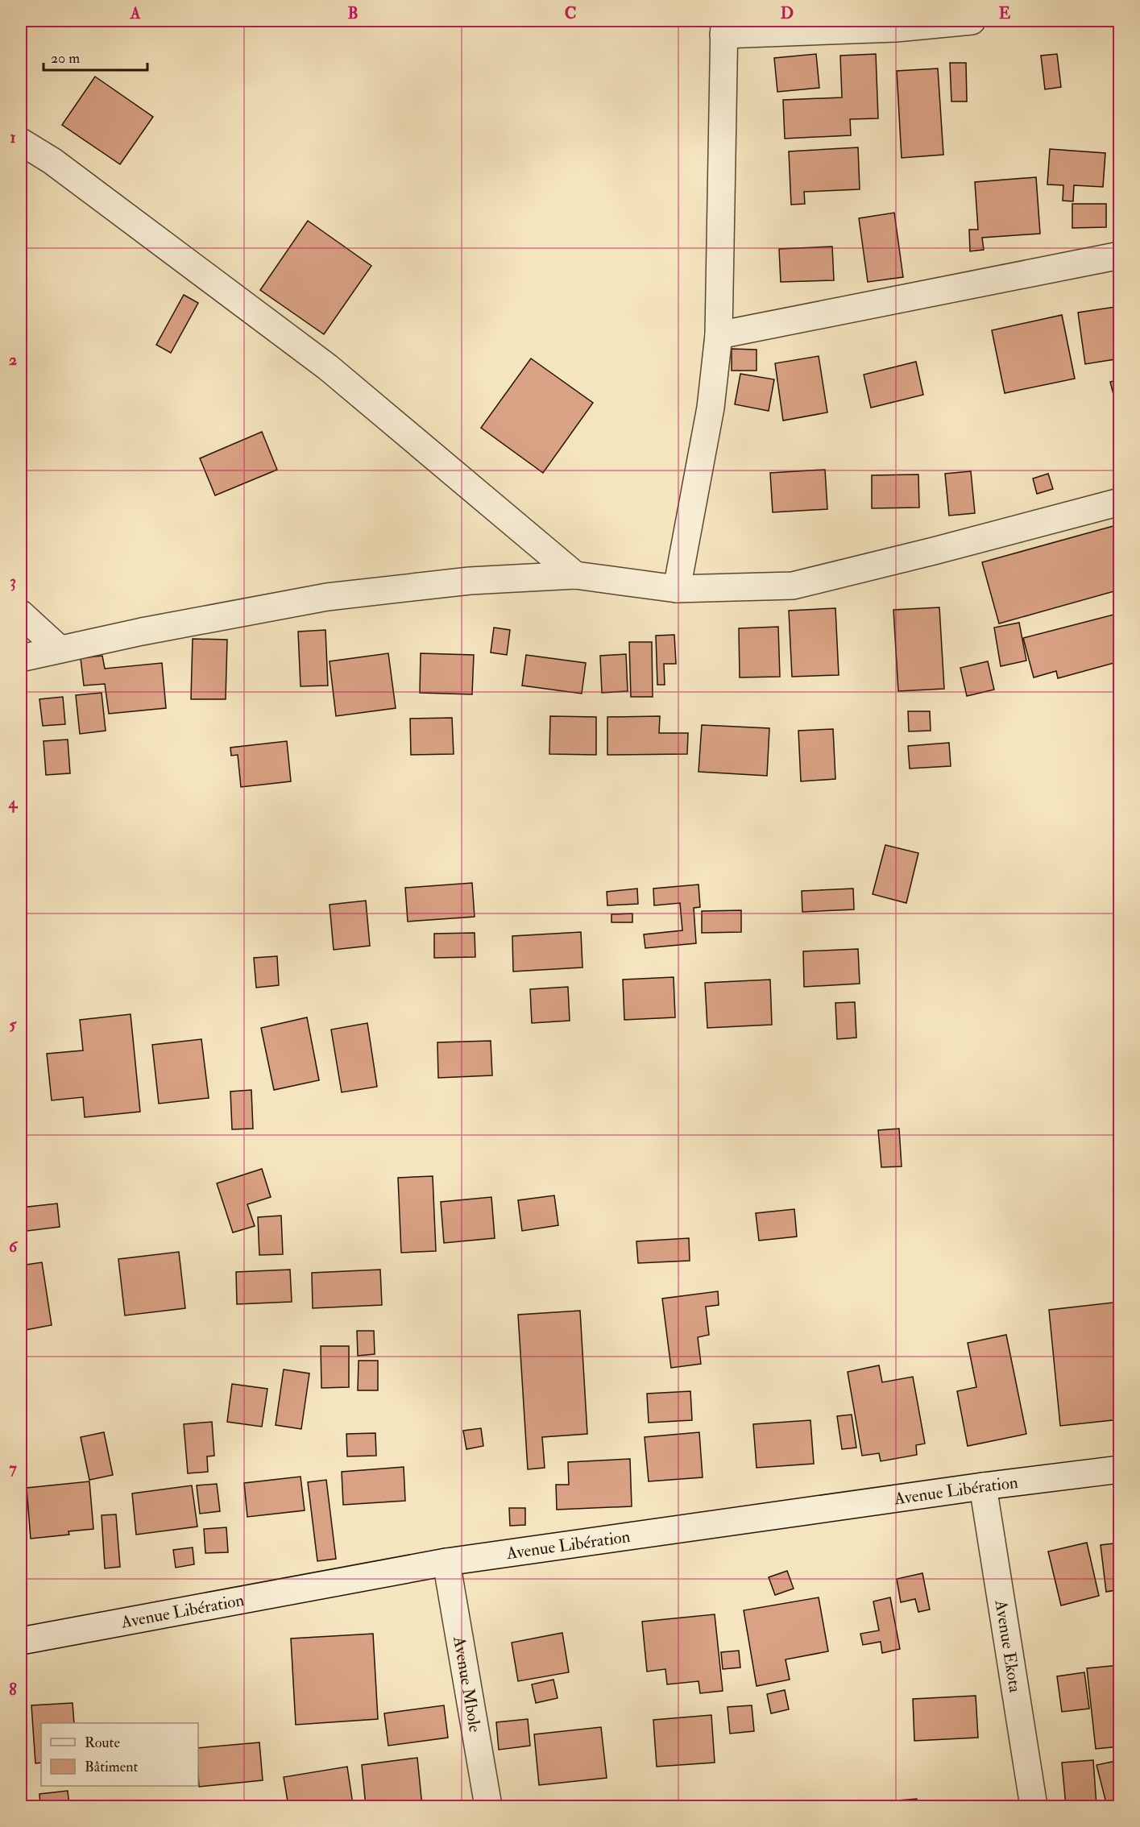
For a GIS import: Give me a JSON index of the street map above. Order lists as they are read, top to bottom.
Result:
{
  "streets": {
    "street": ["Avenue Libération", "Avenue Ekota", "Avenue Mbole"]
  },
  "crossings": [
    ["Avenue Libération", "Avenue Ekota"],
    ["Avenue Libération", "Avenue Mbole"]
  ],
  "legend": ["Route", "Bâtiment"],
  "scale_bar": "20 m",
  "grid": {
    "columns": [
      "A",
      "B",
      "C",
      "D",
      "E"
    ],
    "rows": [
      "1",
      "2",
      "3",
      "4",
      "5",
      "6",
      "7",
      "8"
    ]
  }
}
